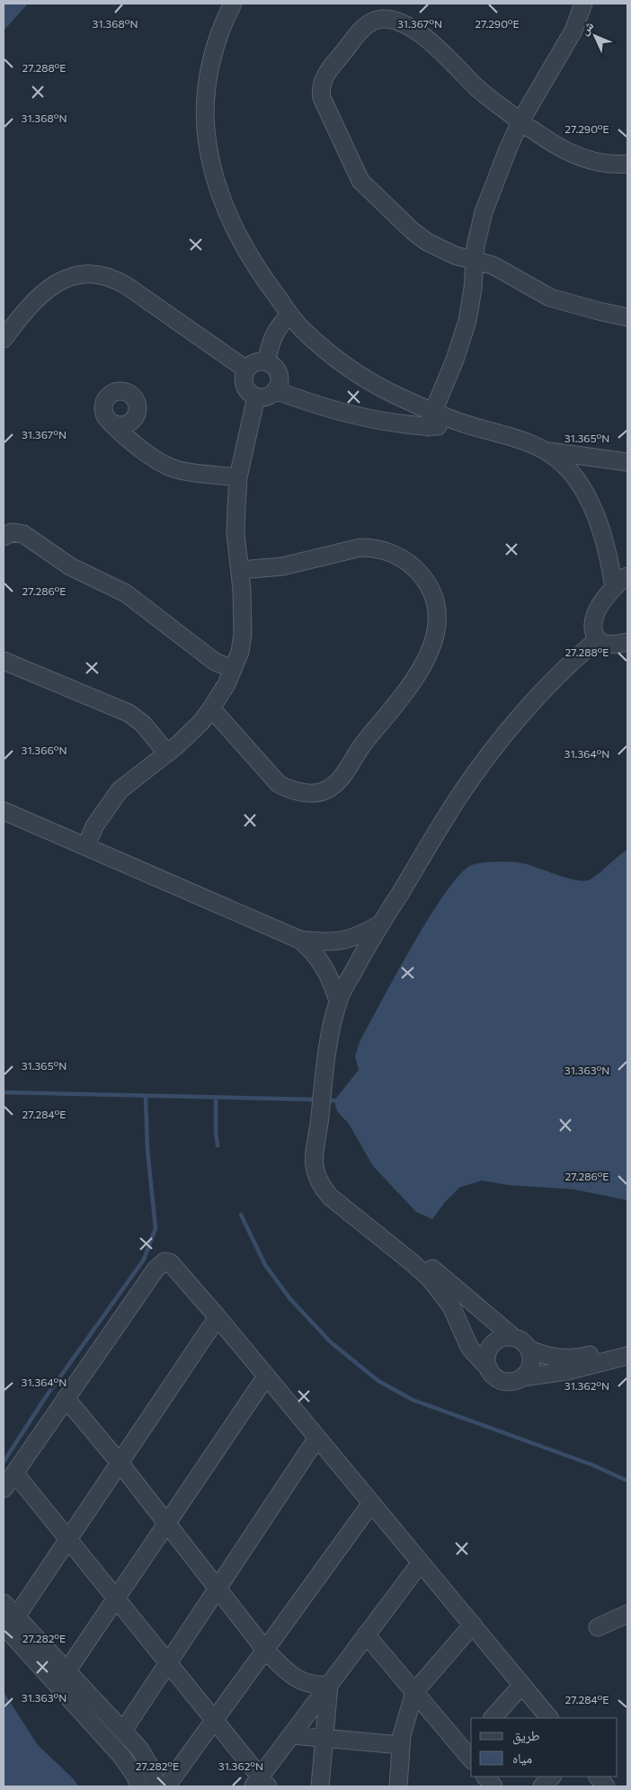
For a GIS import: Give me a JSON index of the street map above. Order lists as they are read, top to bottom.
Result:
{
  "legend": ["طريق", "مياه"],
  "north": "top left",
  "coordinates": [
    "27.290°E",
    "31.368°N",
    "31.367°N",
    "27.288°E",
    "31.365°N",
    "27.286°E",
    "31.366°N",
    "31.364°N",
    "31.363°N",
    "27.284°E",
    "31.362°N",
    "27.282°E"
  ]
}
